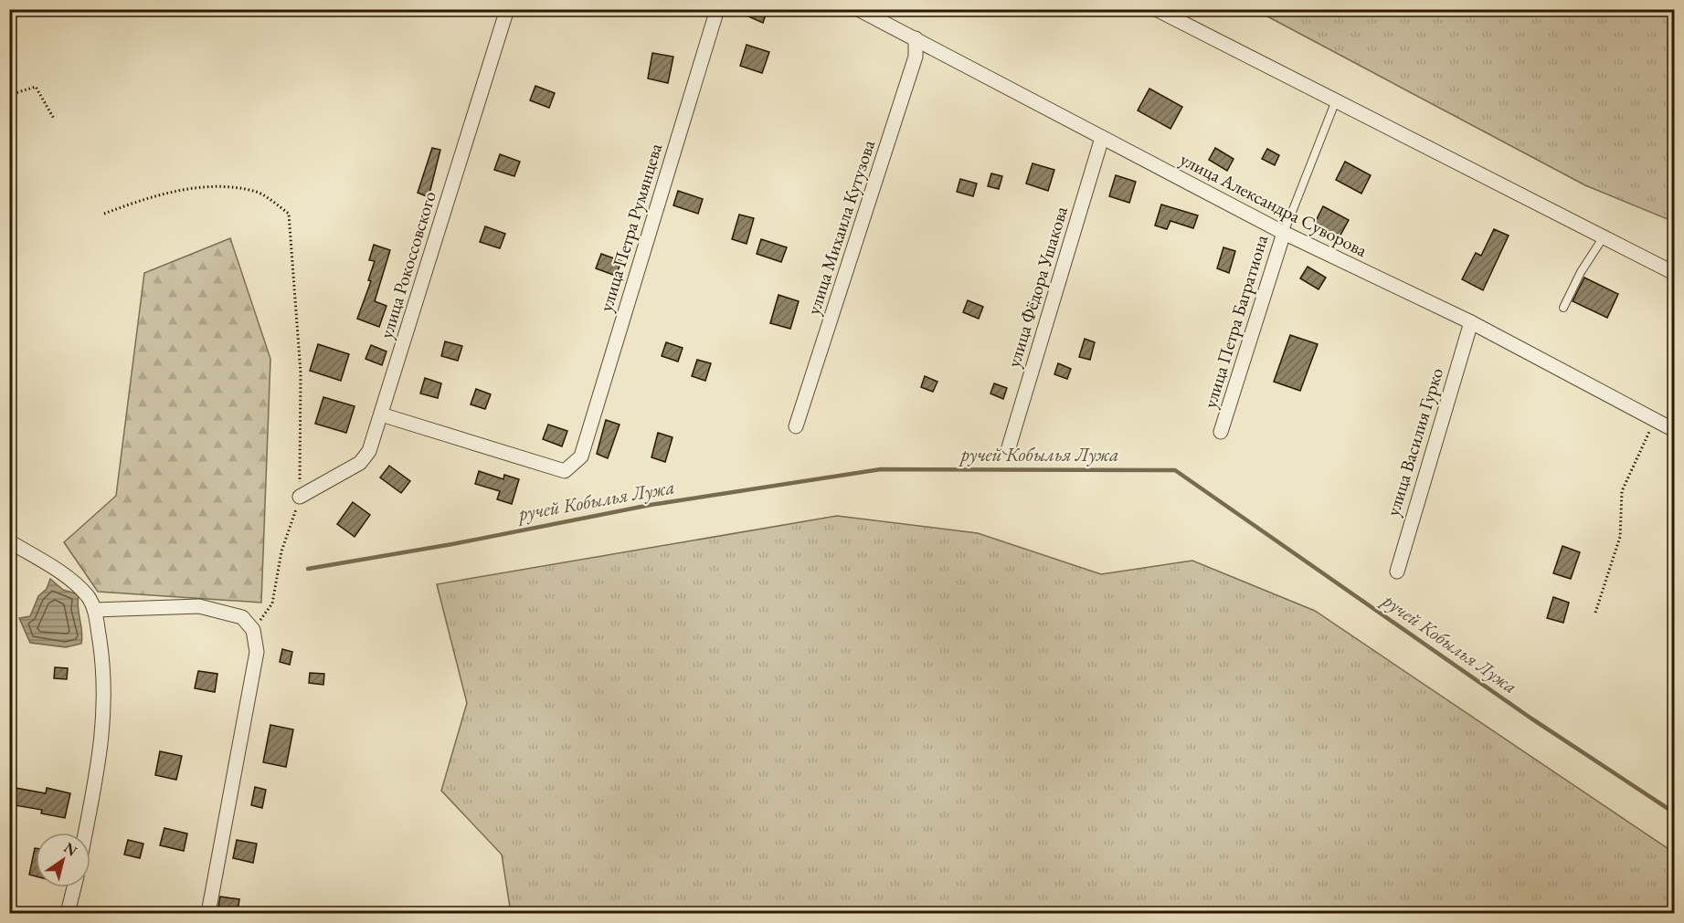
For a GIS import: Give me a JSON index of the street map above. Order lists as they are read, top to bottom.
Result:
{
  "streets": {
    "street": [
      "улица Александра Суворова",
      "улица Петра Румянцева",
      "улица Михаила Кутузова",
      "улица Рокоссовского",
      "улица Фёдора Ушакова",
      "улица Петра Багратиона",
      "улица Василия Гурко"
    ]
  },
  "crossings": [
    ["улица Александра Суворова", "улица Михаила Кутузова"],
    ["улица Александра Суворова", "улица Фёдора Ушакова"],
    ["улица Александра Суворова", "улица Петра Багратиона"],
    ["улица Александра Суворова", "улица Василия Гурко"],
    ["улица Петра Румянцева", "улица Рокоссовского"]
  ],
  "water": ["ручей Кобылья Лужа"],
  "north": "top right"
}
